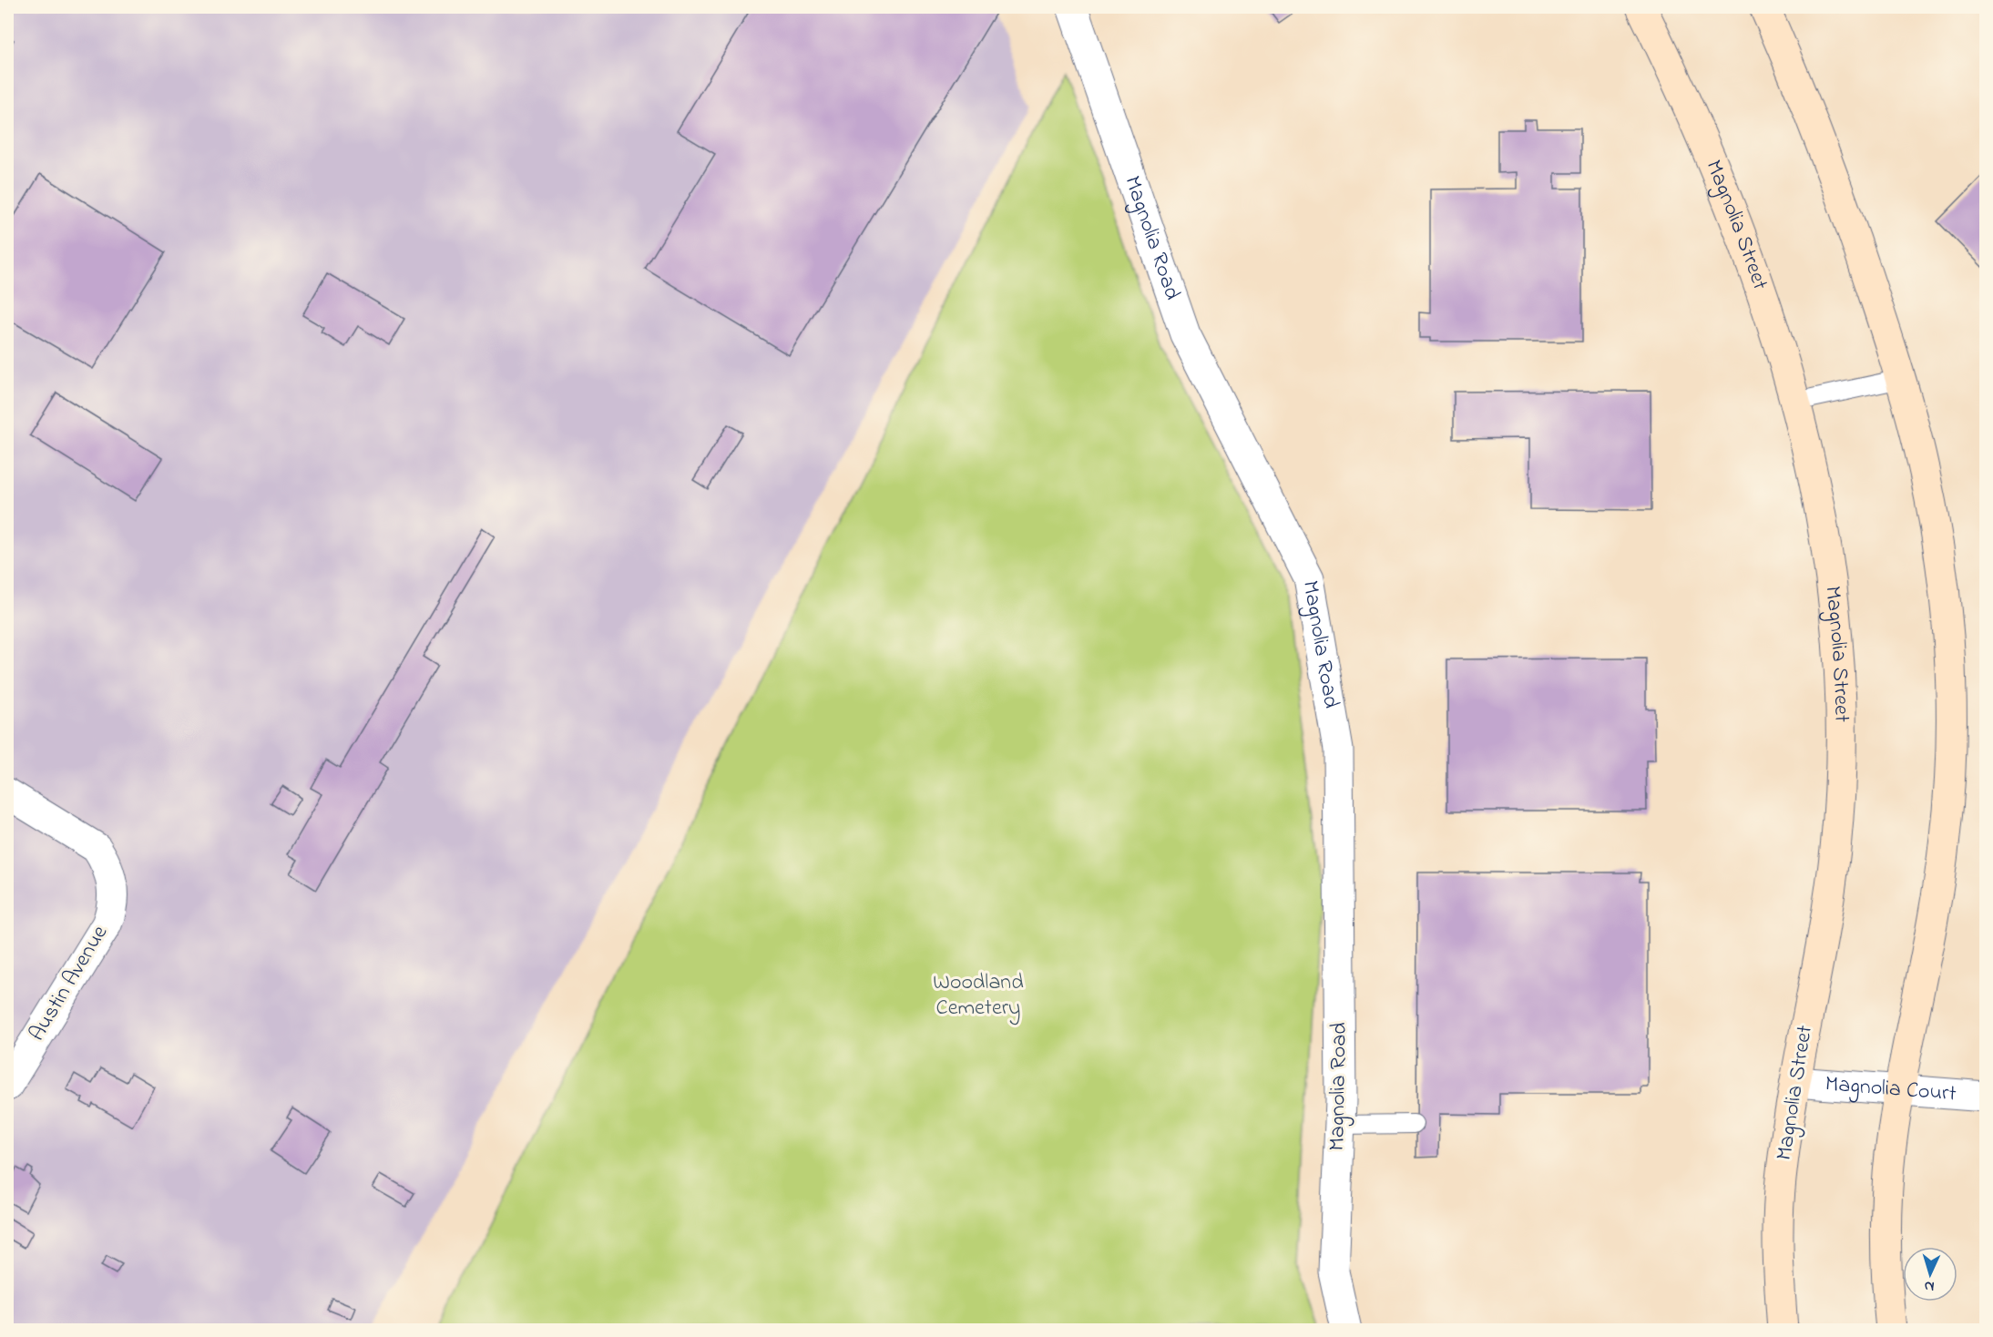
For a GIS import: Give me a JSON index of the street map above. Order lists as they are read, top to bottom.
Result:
{
  "streets": {
    "main road": ["Magnolia Street"],
    "street": ["Magnolia Road", "Austin Avenue", "Magnolia Court"]
  },
  "crossings": [
    ["Magnolia Street", "Magnolia Court"]
  ],
  "parks": ["Woodland Cemetery"],
  "north": "bottom"
}
